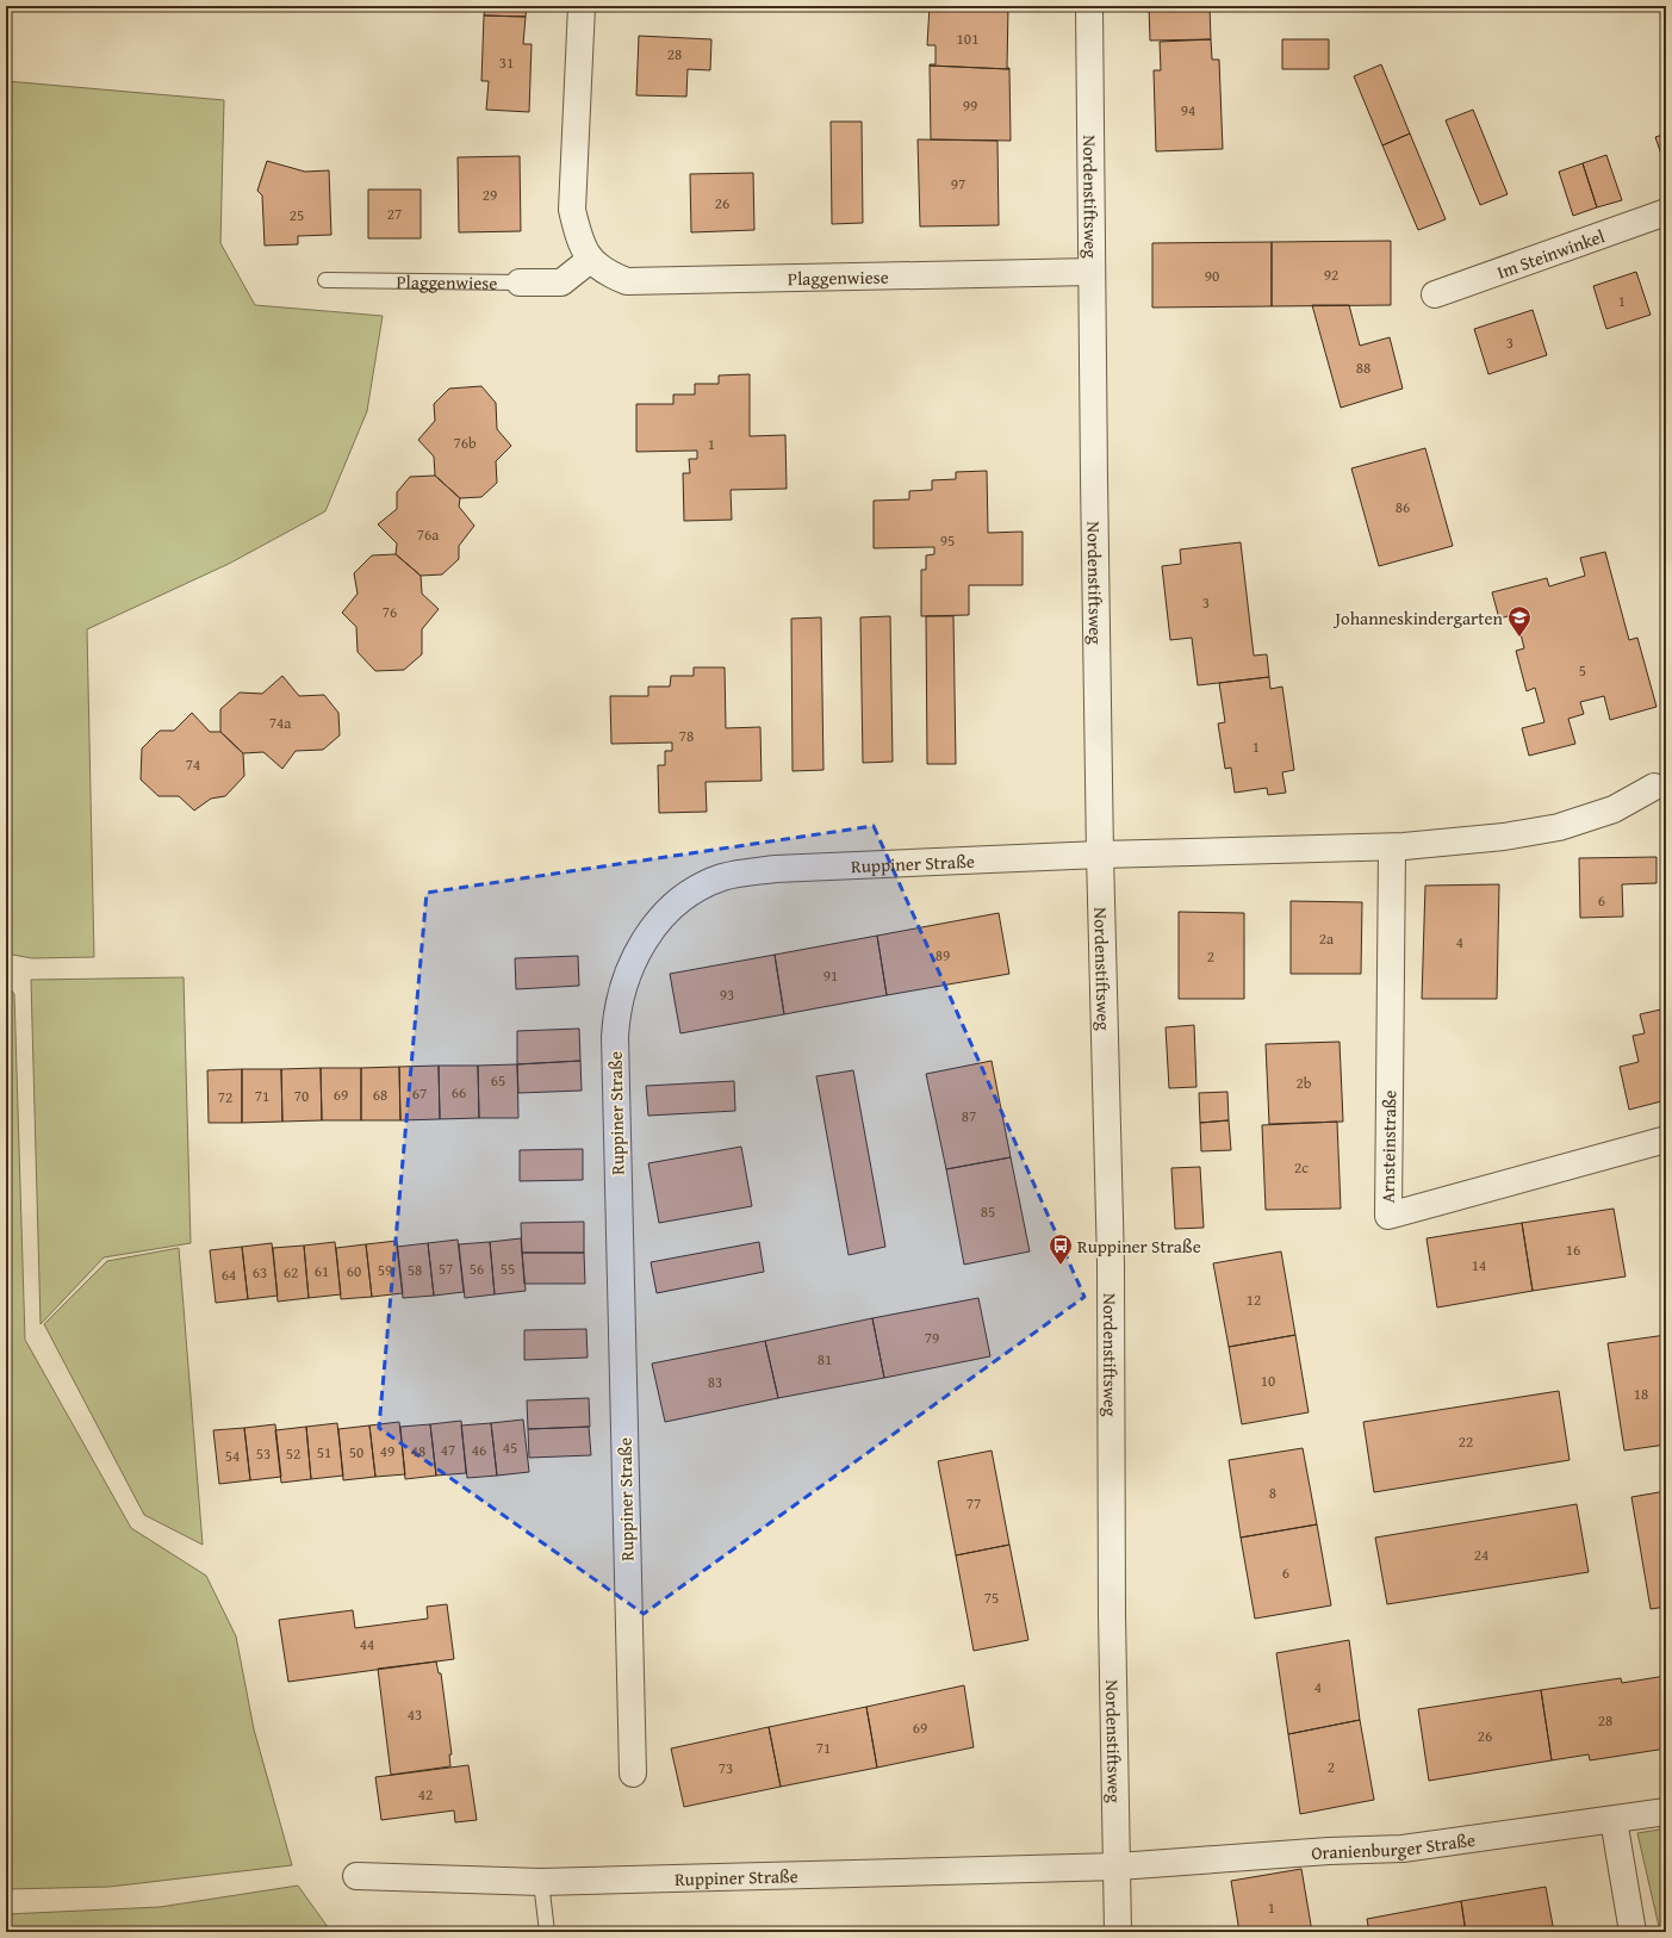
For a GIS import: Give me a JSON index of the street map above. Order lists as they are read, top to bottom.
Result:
{
  "streets": {
    "street": [
      "Nordenstiftsweg",
      "Im Steinwinkel",
      "Plaggenwiese",
      "Ruppiner Straße",
      "Arnsteinstraße",
      "Oranienburger Straße"
    ]
  },
  "crossings": [
    ["Nordenstiftsweg", "Plaggenwiese"],
    ["Nordenstiftsweg", "Ruppiner Straße"],
    ["Nordenstiftsweg", "Oranienburger Straße"],
    ["Ruppiner Straße", "Oranienburger Straße"]
  ],
  "places": {
    "school or university": ["Johanneskindergarten"],
    "bus stop": ["Ruppiner Straße"]
  },
  "house_numbers": [
    "101",
    "28",
    "31",
    "99",
    "94",
    "97",
    "29",
    "26",
    "27",
    "25",
    "92",
    "90",
    "1",
    "3",
    "88",
    "76b",
    "1",
    "86",
    "76a",
    "95",
    "3",
    "76",
    "5",
    "74a",
    "78",
    "1",
    "74",
    "6",
    "2a",
    "4",
    "89",
    "2",
    "91",
    "93",
    "65",
    "2b",
    "66",
    "67",
    "69",
    "68",
    "71",
    "70",
    "72",
    "87",
    "2c",
    "85",
    "16",
    "14",
    "57",
    "56",
    "55",
    "59",
    "58",
    "61",
    "60",
    "63",
    "62",
    "64",
    "12",
    "79",
    "81",
    "10",
    "83",
    "18",
    "22",
    "45",
    "47",
    "46",
    "49",
    "48",
    "51",
    "50",
    "53",
    "52",
    "54",
    "8",
    "77",
    "24",
    "6",
    "75",
    "44",
    "4",
    "43",
    "28",
    "69",
    "26",
    "71",
    "2",
    "73",
    "42",
    "1"
  ]
}
